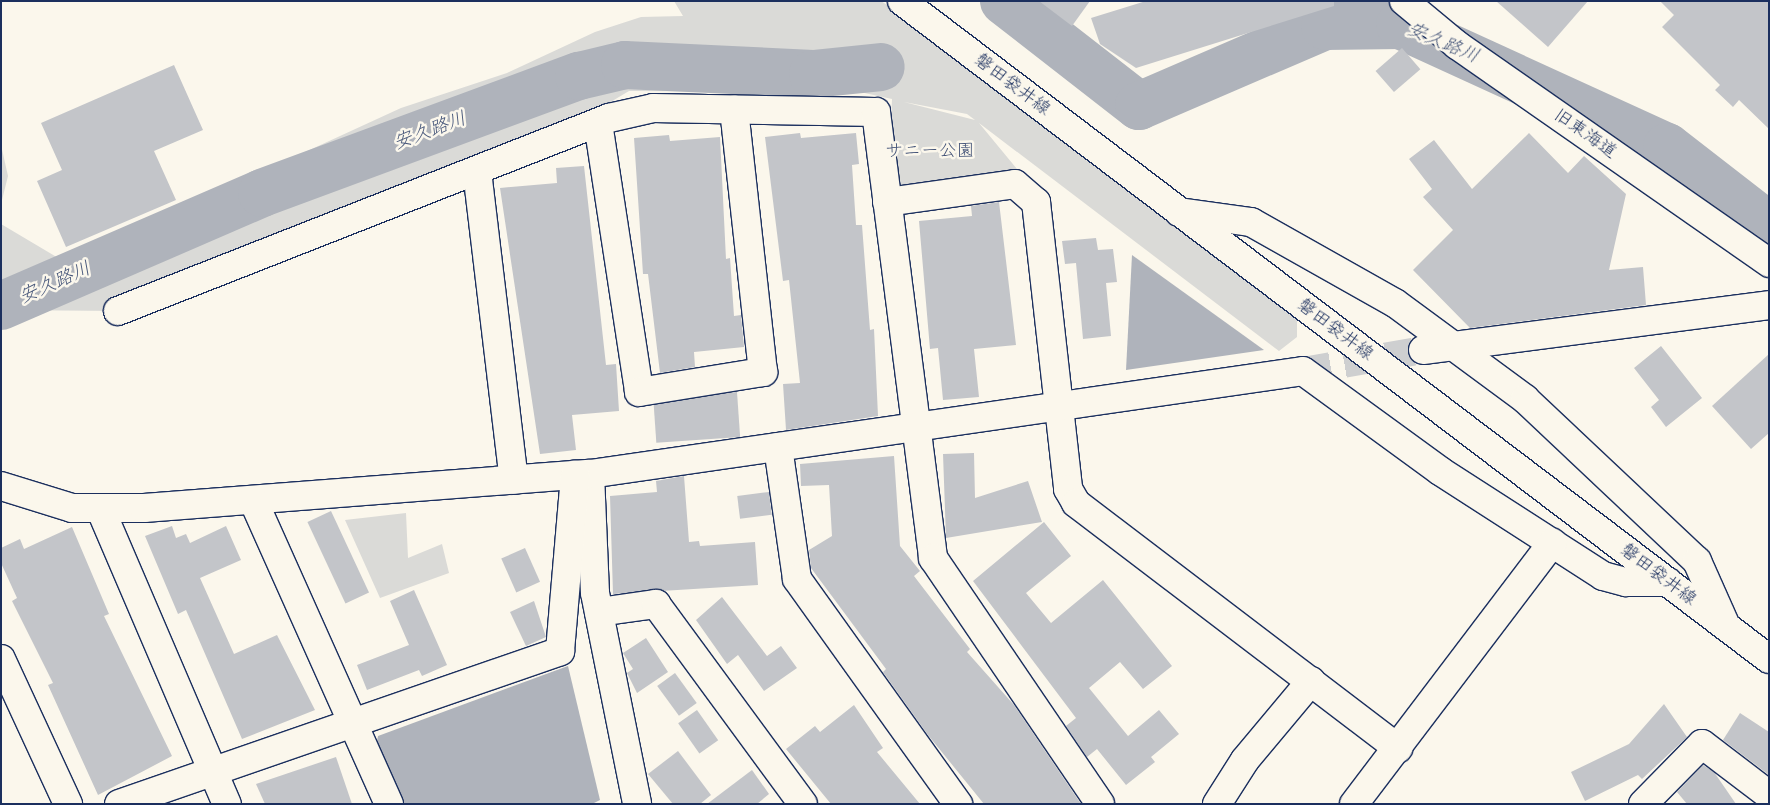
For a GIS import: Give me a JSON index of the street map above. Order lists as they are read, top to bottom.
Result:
{
  "streets": {
    "street": ["磐田袋井線", "旧東海道"]
  },
  "water": ["安久路川"],
  "parks": ["サニー公園"]
}
